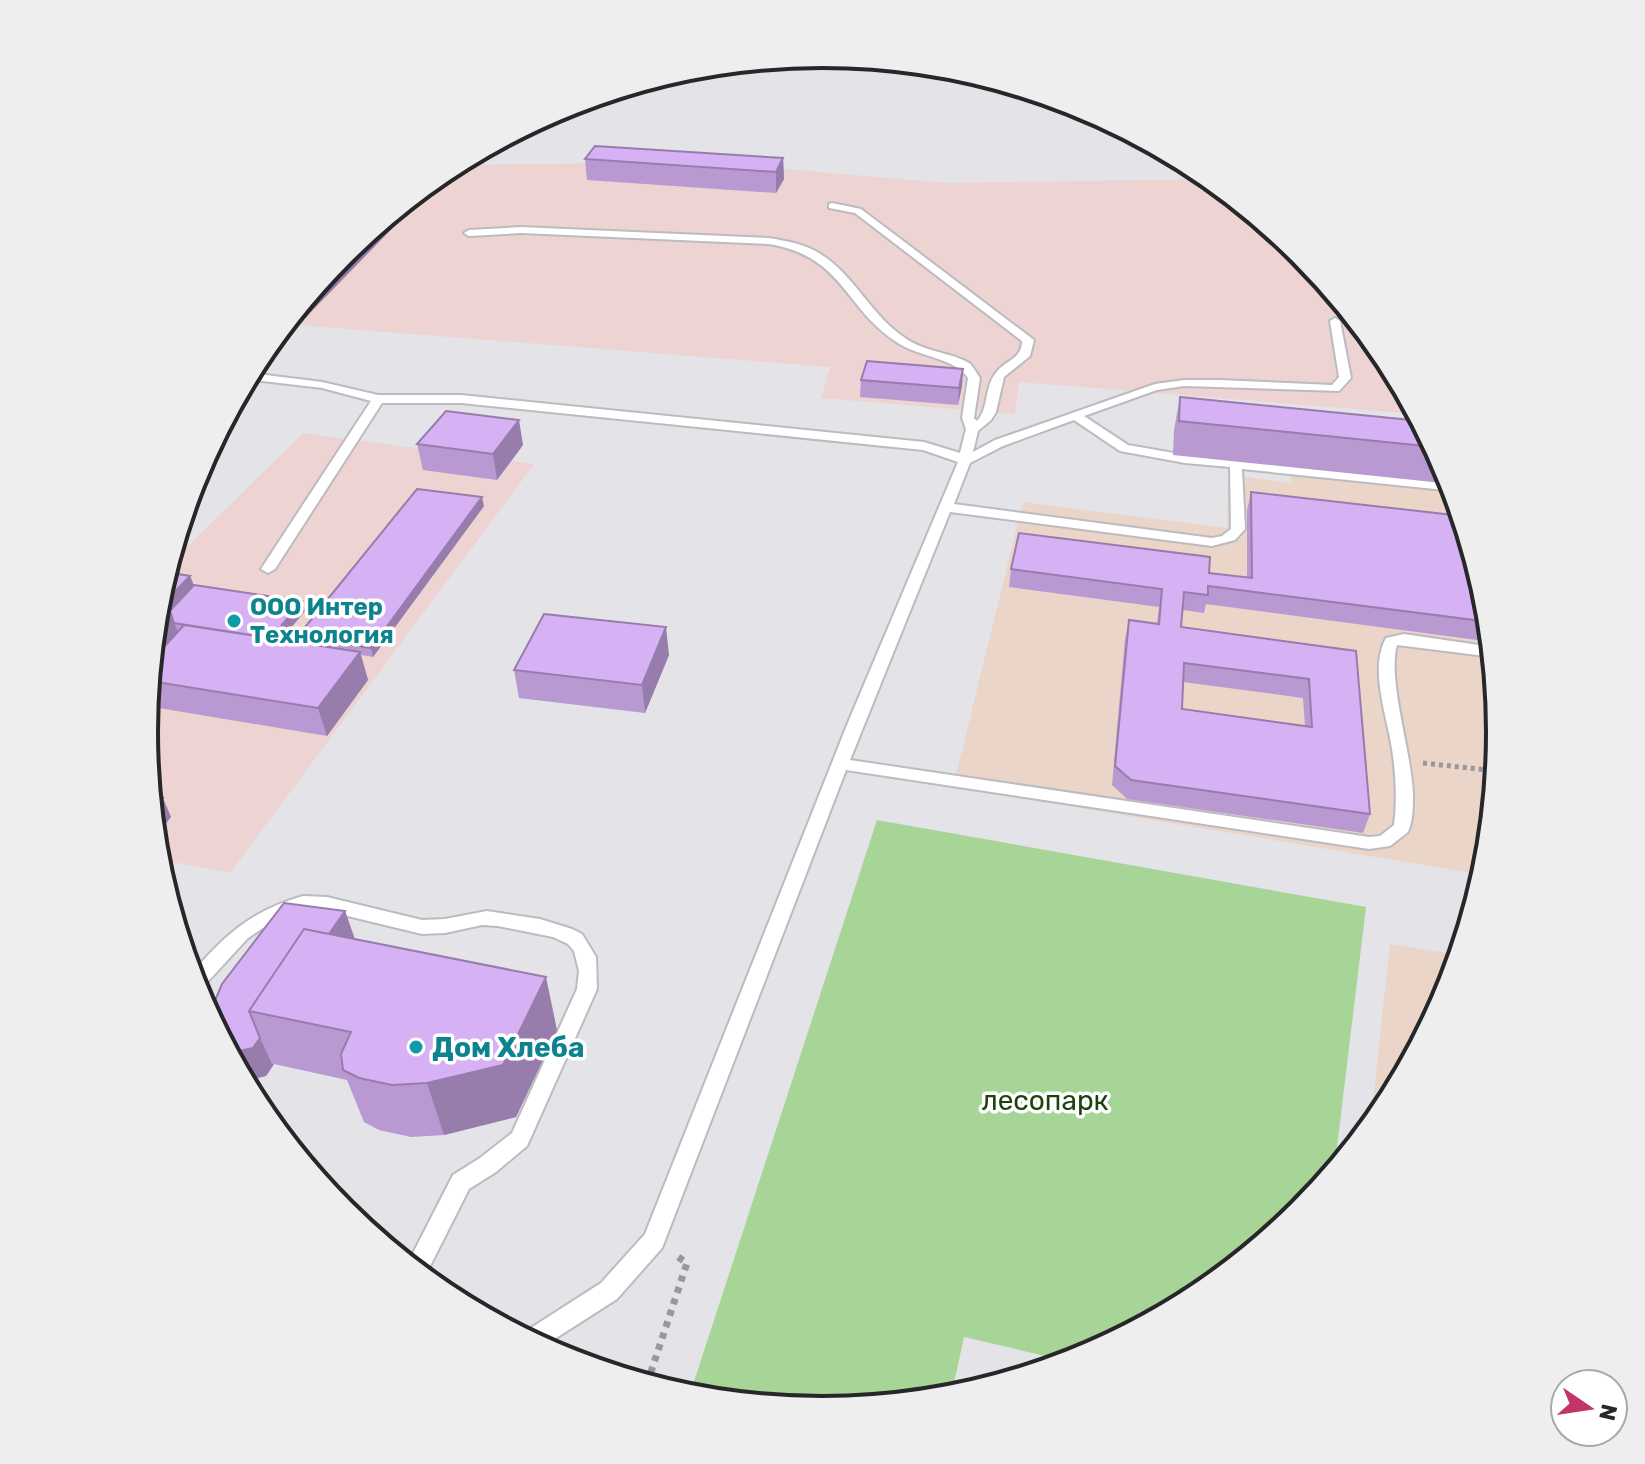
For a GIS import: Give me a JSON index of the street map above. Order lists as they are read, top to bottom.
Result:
{
  "parks": ["лесопарк"],
  "places": ["ООО Интер Технология", "Дом Хлеба"],
  "north": "right"
}
